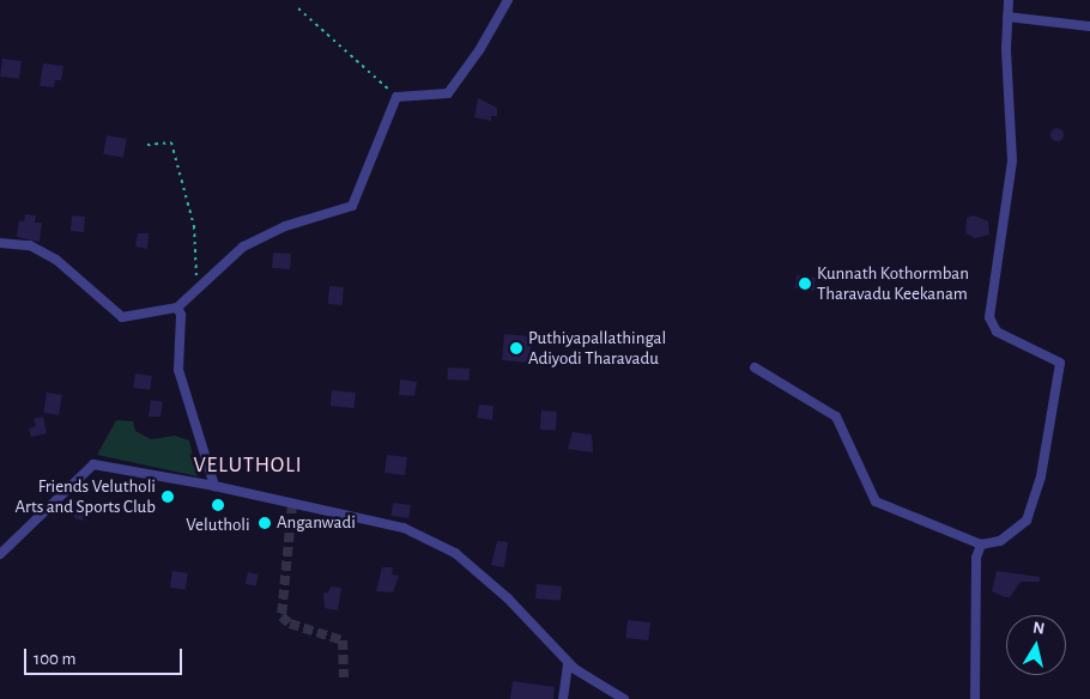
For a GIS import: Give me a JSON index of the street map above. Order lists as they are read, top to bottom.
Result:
{
  "districts": ["VELUTHOLI"],
  "places": [
    "Kunnath Kothormban Tharavadu Keekanam",
    "Puthiyapallathingal Adiyodi Tharavadu",
    "Friends Velutholi Arts and Sports Club",
    "Velutholi",
    "Anganwadi"
  ],
  "scale_bar": "100 m",
  "north": "top"
}
